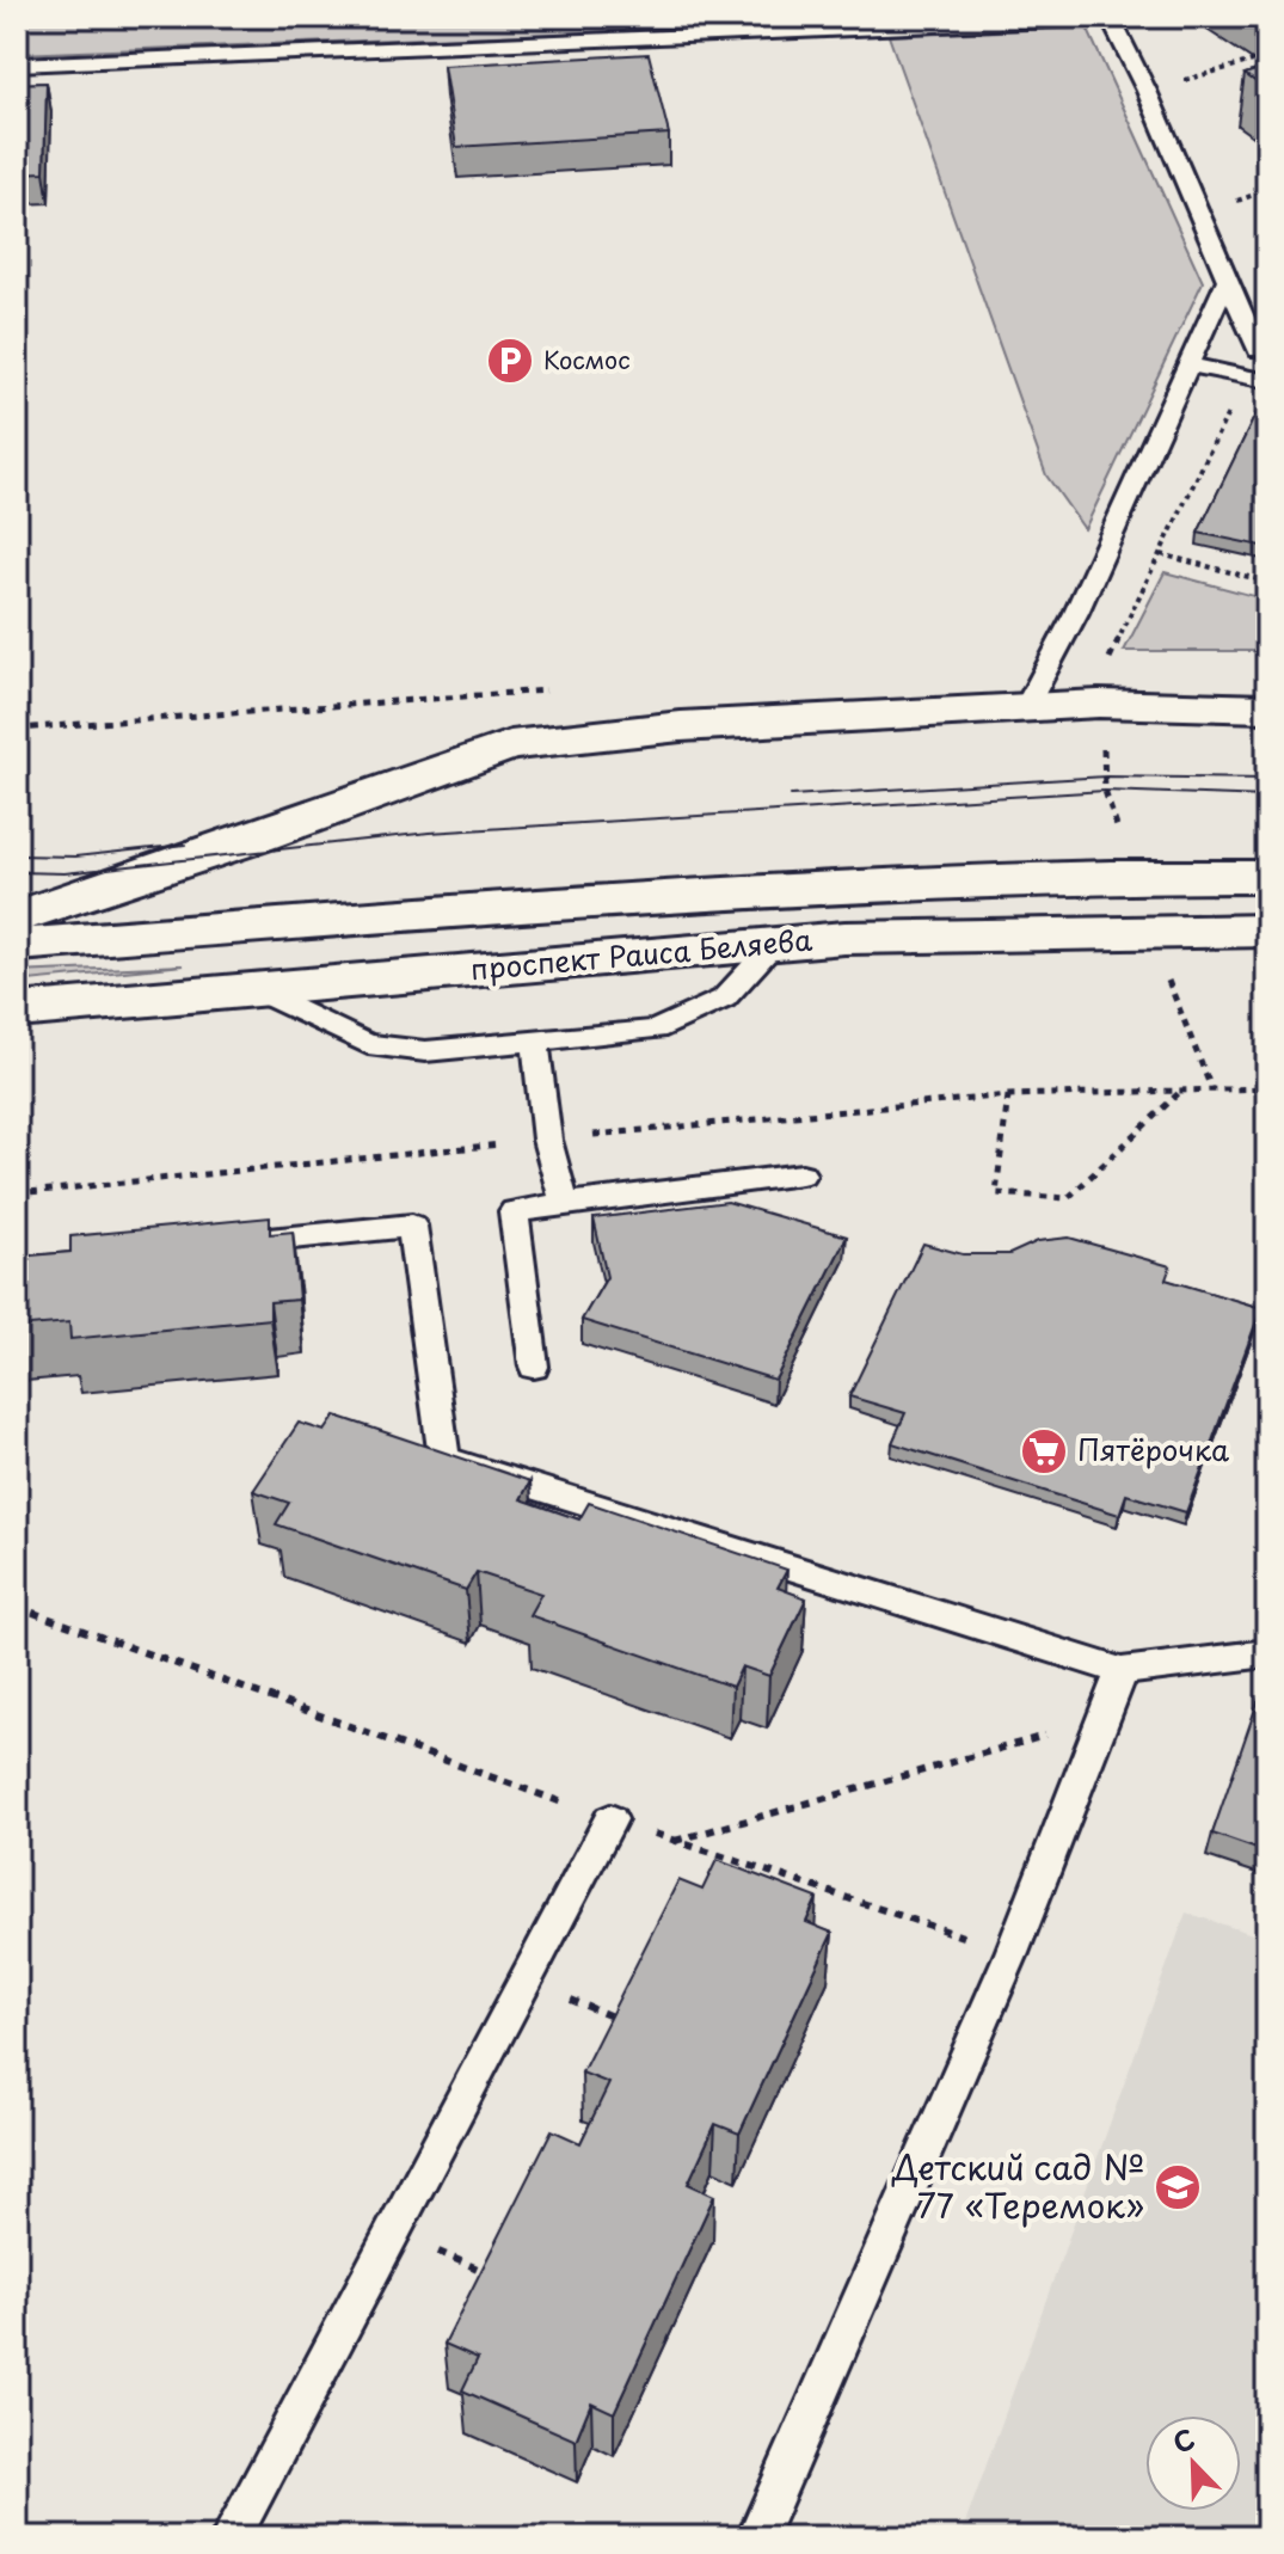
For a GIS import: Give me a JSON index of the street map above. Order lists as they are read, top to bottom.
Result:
{
  "streets": {
    "street": ["проспект Раиса Беляева"]
  },
  "places": {
    "parking": ["Космос"],
    "supermarket": ["Пятёрочка"],
    "school or university": ["Детский сад № 77 «Теремок»"]
  },
  "north": "top left"
}
